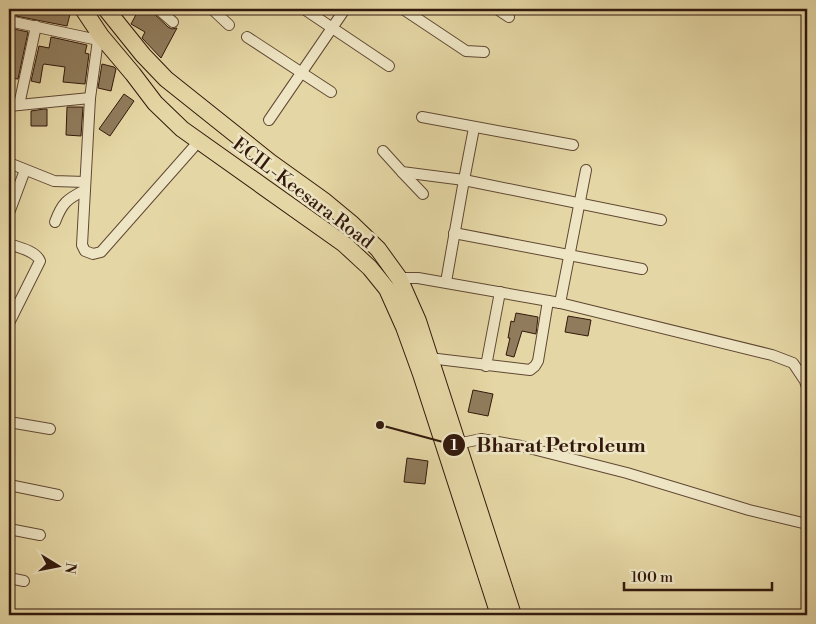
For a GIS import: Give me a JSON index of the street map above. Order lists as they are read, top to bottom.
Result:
{
  "streets": {
    "main road": ["ECIL-Keesara Road"]
  },
  "places": ["Bharat Petroleum"],
  "scale_bar": "100 m",
  "north": "right"
}
